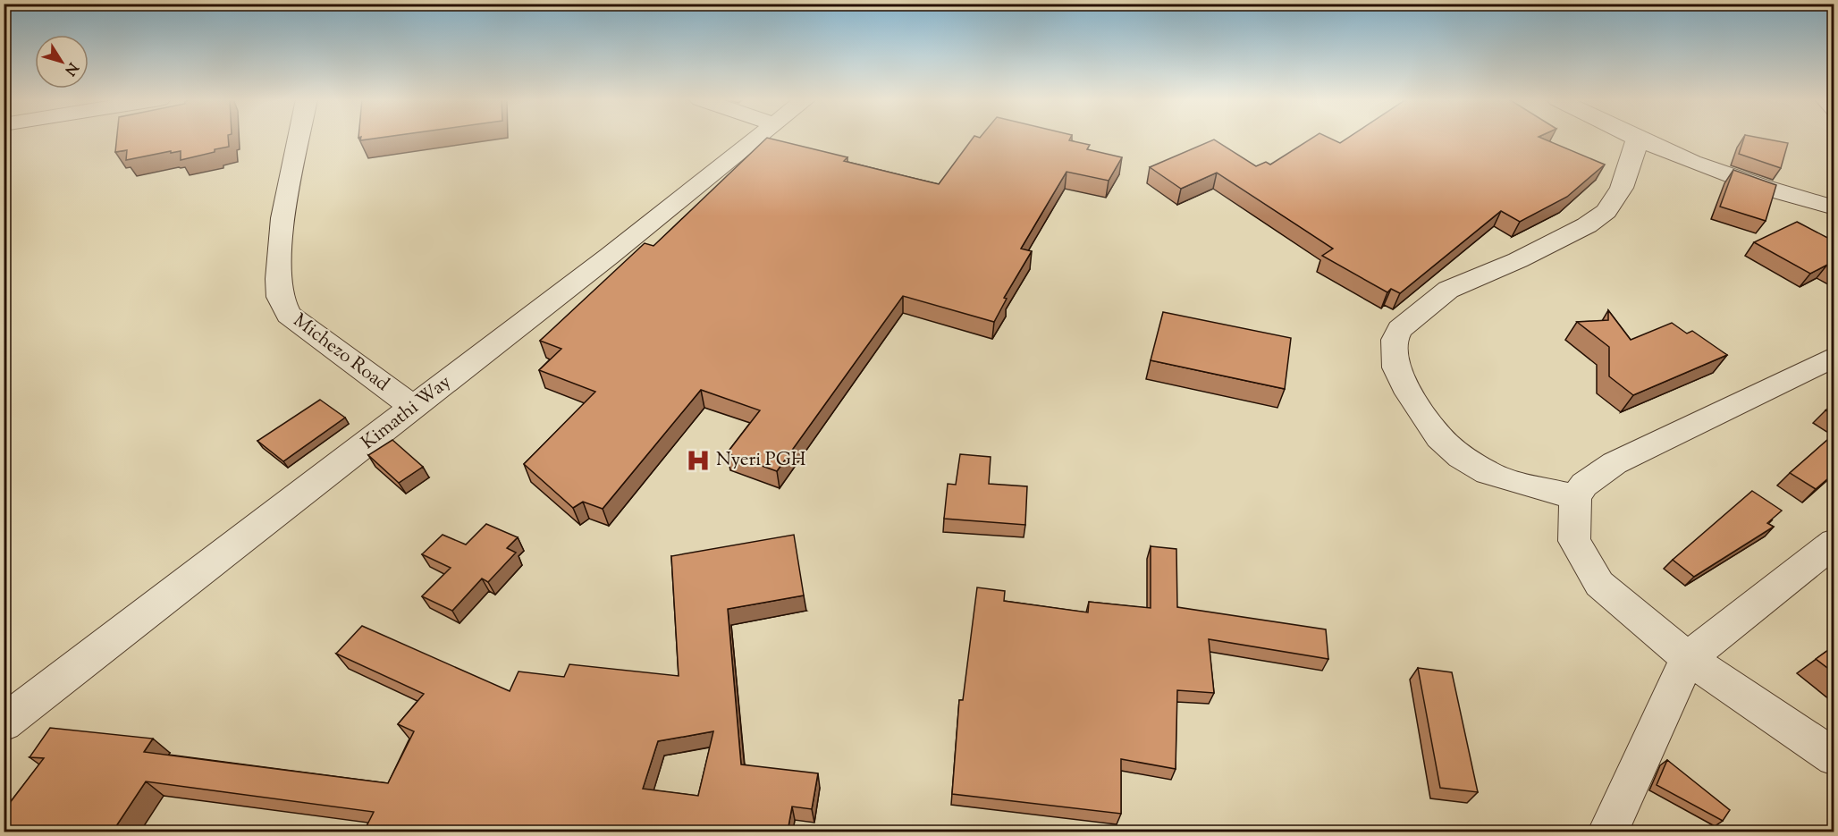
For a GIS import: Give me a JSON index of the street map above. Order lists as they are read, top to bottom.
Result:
{
  "streets": {
    "street": ["Michezo Road", "Kimathi Way"]
  },
  "crossings": [
    ["Michezo Road", "Kimathi Way"]
  ],
  "places": {
    "hospital": ["Nyeri PGH"]
  },
  "north": "bottom right"
}
